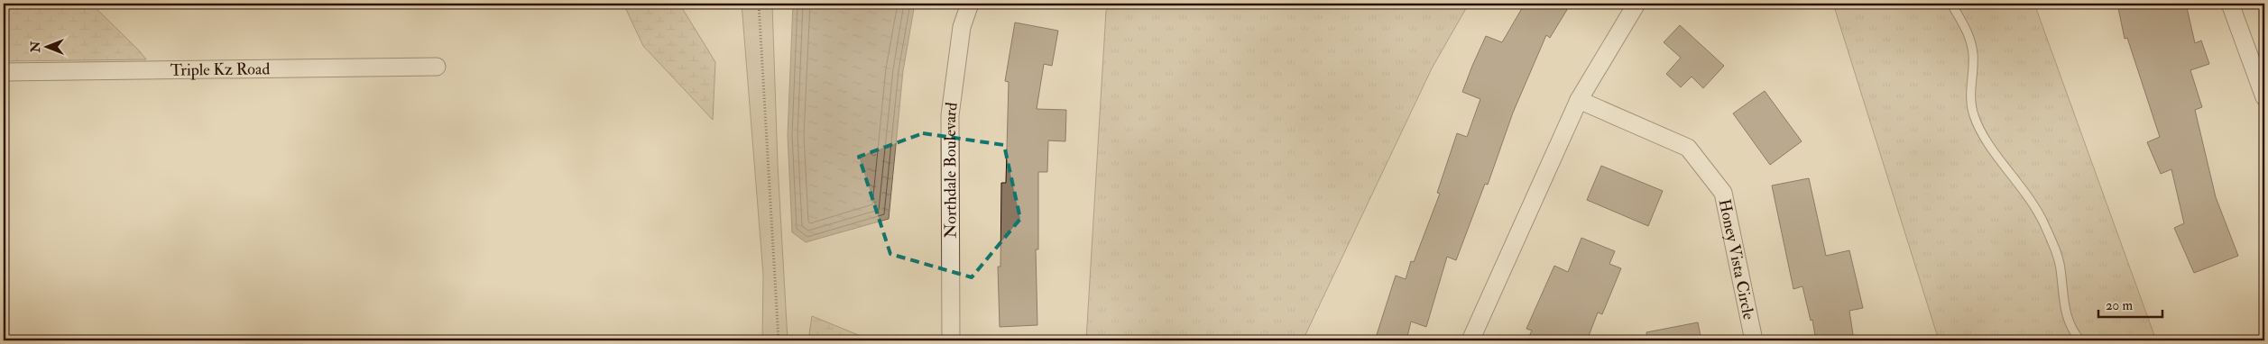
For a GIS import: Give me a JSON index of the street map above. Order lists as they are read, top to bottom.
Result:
{
  "streets": {
    "street": ["Triple Kz Road", "Northdale Boulevard", "Honey Vista Circle"]
  },
  "scale_bar": "20 m",
  "north": "left"
}
